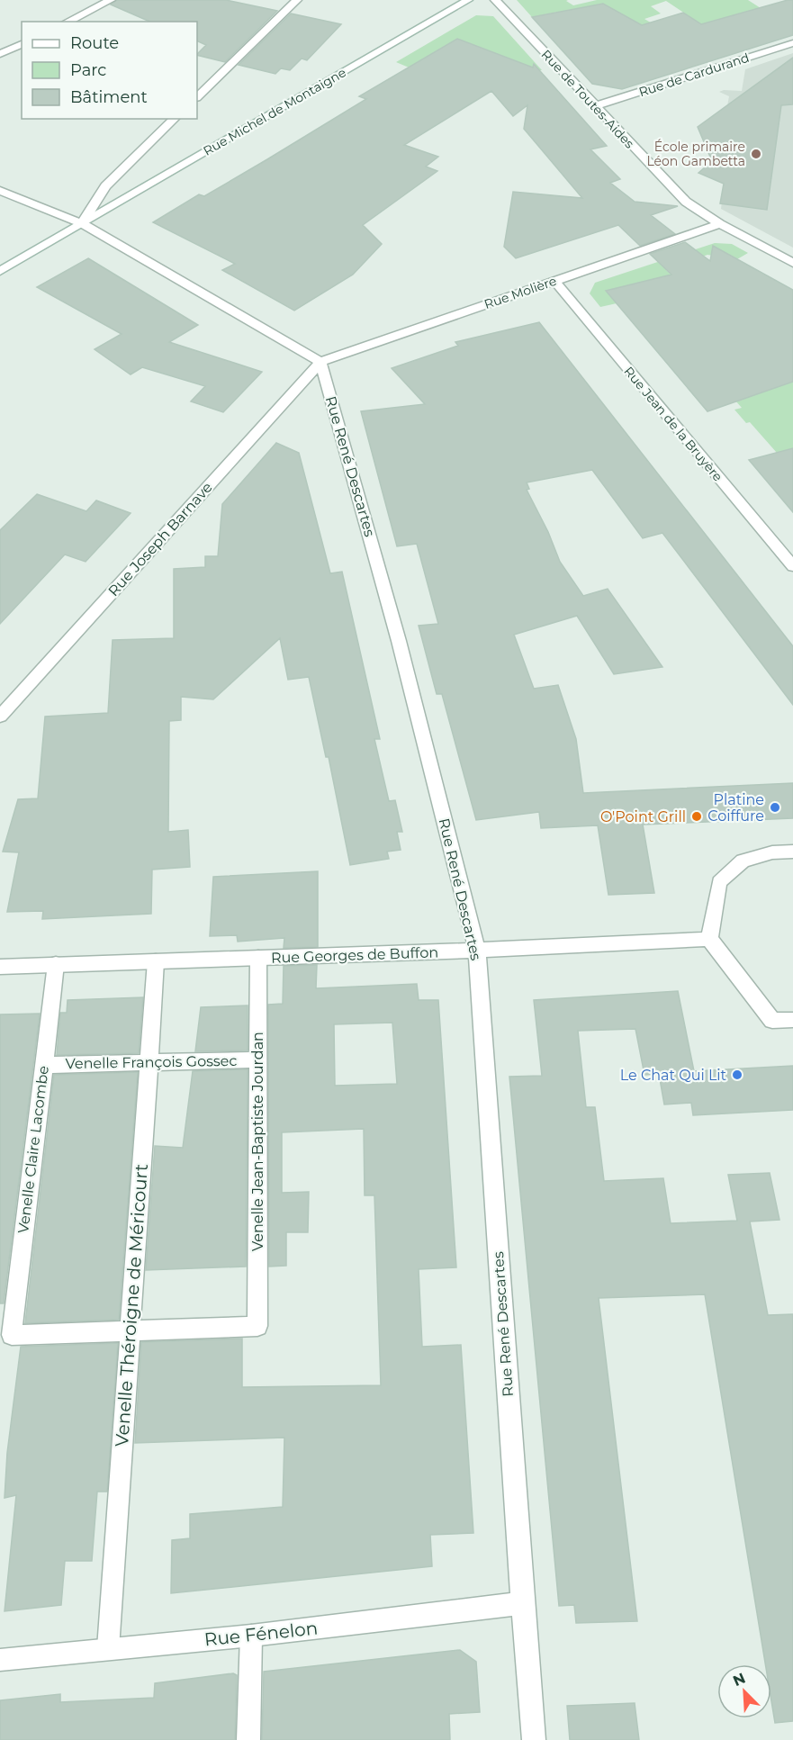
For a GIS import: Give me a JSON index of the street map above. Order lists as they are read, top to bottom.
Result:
{
  "streets": {
    "street": [
      "Rue de Cardurand",
      "Rue de Toutes-Aides",
      "Rue Michel de Montaigne",
      "Rue Molière",
      "Rue Jean de la Bruyère",
      "Rue René Descartes",
      "Rue Joseph Barnave",
      "Rue Georges de Buffon",
      "Venelle François Gossec",
      "Venelle Jean-Baptiste Jourdan",
      "Venelle Claire Lacombe",
      "Venelle Théroigne de Méricourt",
      "Rue Fénelon"
    ]
  },
  "crossings": [
    ["Rue de Cardurand", "Rue de Toutes-Aides"],
    ["Rue de Toutes-Aides", "Rue Molière"],
    ["Rue Molière", "Rue Jean de la Bruyère"],
    ["Rue Molière", "Rue René Descartes"],
    ["Rue Molière", "Rue Joseph Barnave"],
    ["Rue René Descartes", "Rue Joseph Barnave"],
    ["Rue René Descartes", "Rue Georges de Buffon"],
    ["Rue René Descartes", "Rue Fénelon"],
    ["Rue Georges de Buffon", "Venelle Jean-Baptiste Jourdan"],
    ["Rue Georges de Buffon", "Venelle Claire Lacombe"],
    ["Rue Georges de Buffon", "Venelle Théroigne de Méricourt"],
    ["Venelle François Gossec", "Venelle Jean-Baptiste Jourdan"],
    ["Venelle François Gossec", "Venelle Claire Lacombe"],
    ["Venelle François Gossec", "Venelle Théroigne de Méricourt"],
    ["Venelle Jean-Baptiste Jourdan", "Venelle Claire Lacombe"],
    ["Venelle Jean-Baptiste Jourdan", "Venelle Théroigne de Méricourt"],
    ["Venelle Claire Lacombe", "Venelle Théroigne de Méricourt"],
    ["Venelle Théroigne de Méricourt", "Rue Fénelon"]
  ],
  "places": [
    "École primaire Léon Gambetta",
    "Platine Coiffure",
    "O'Point Grill",
    "Le Chat Qui Lit"
  ],
  "legend": ["Route", "Parc", "Bâtiment"],
  "north": "top left"
}
